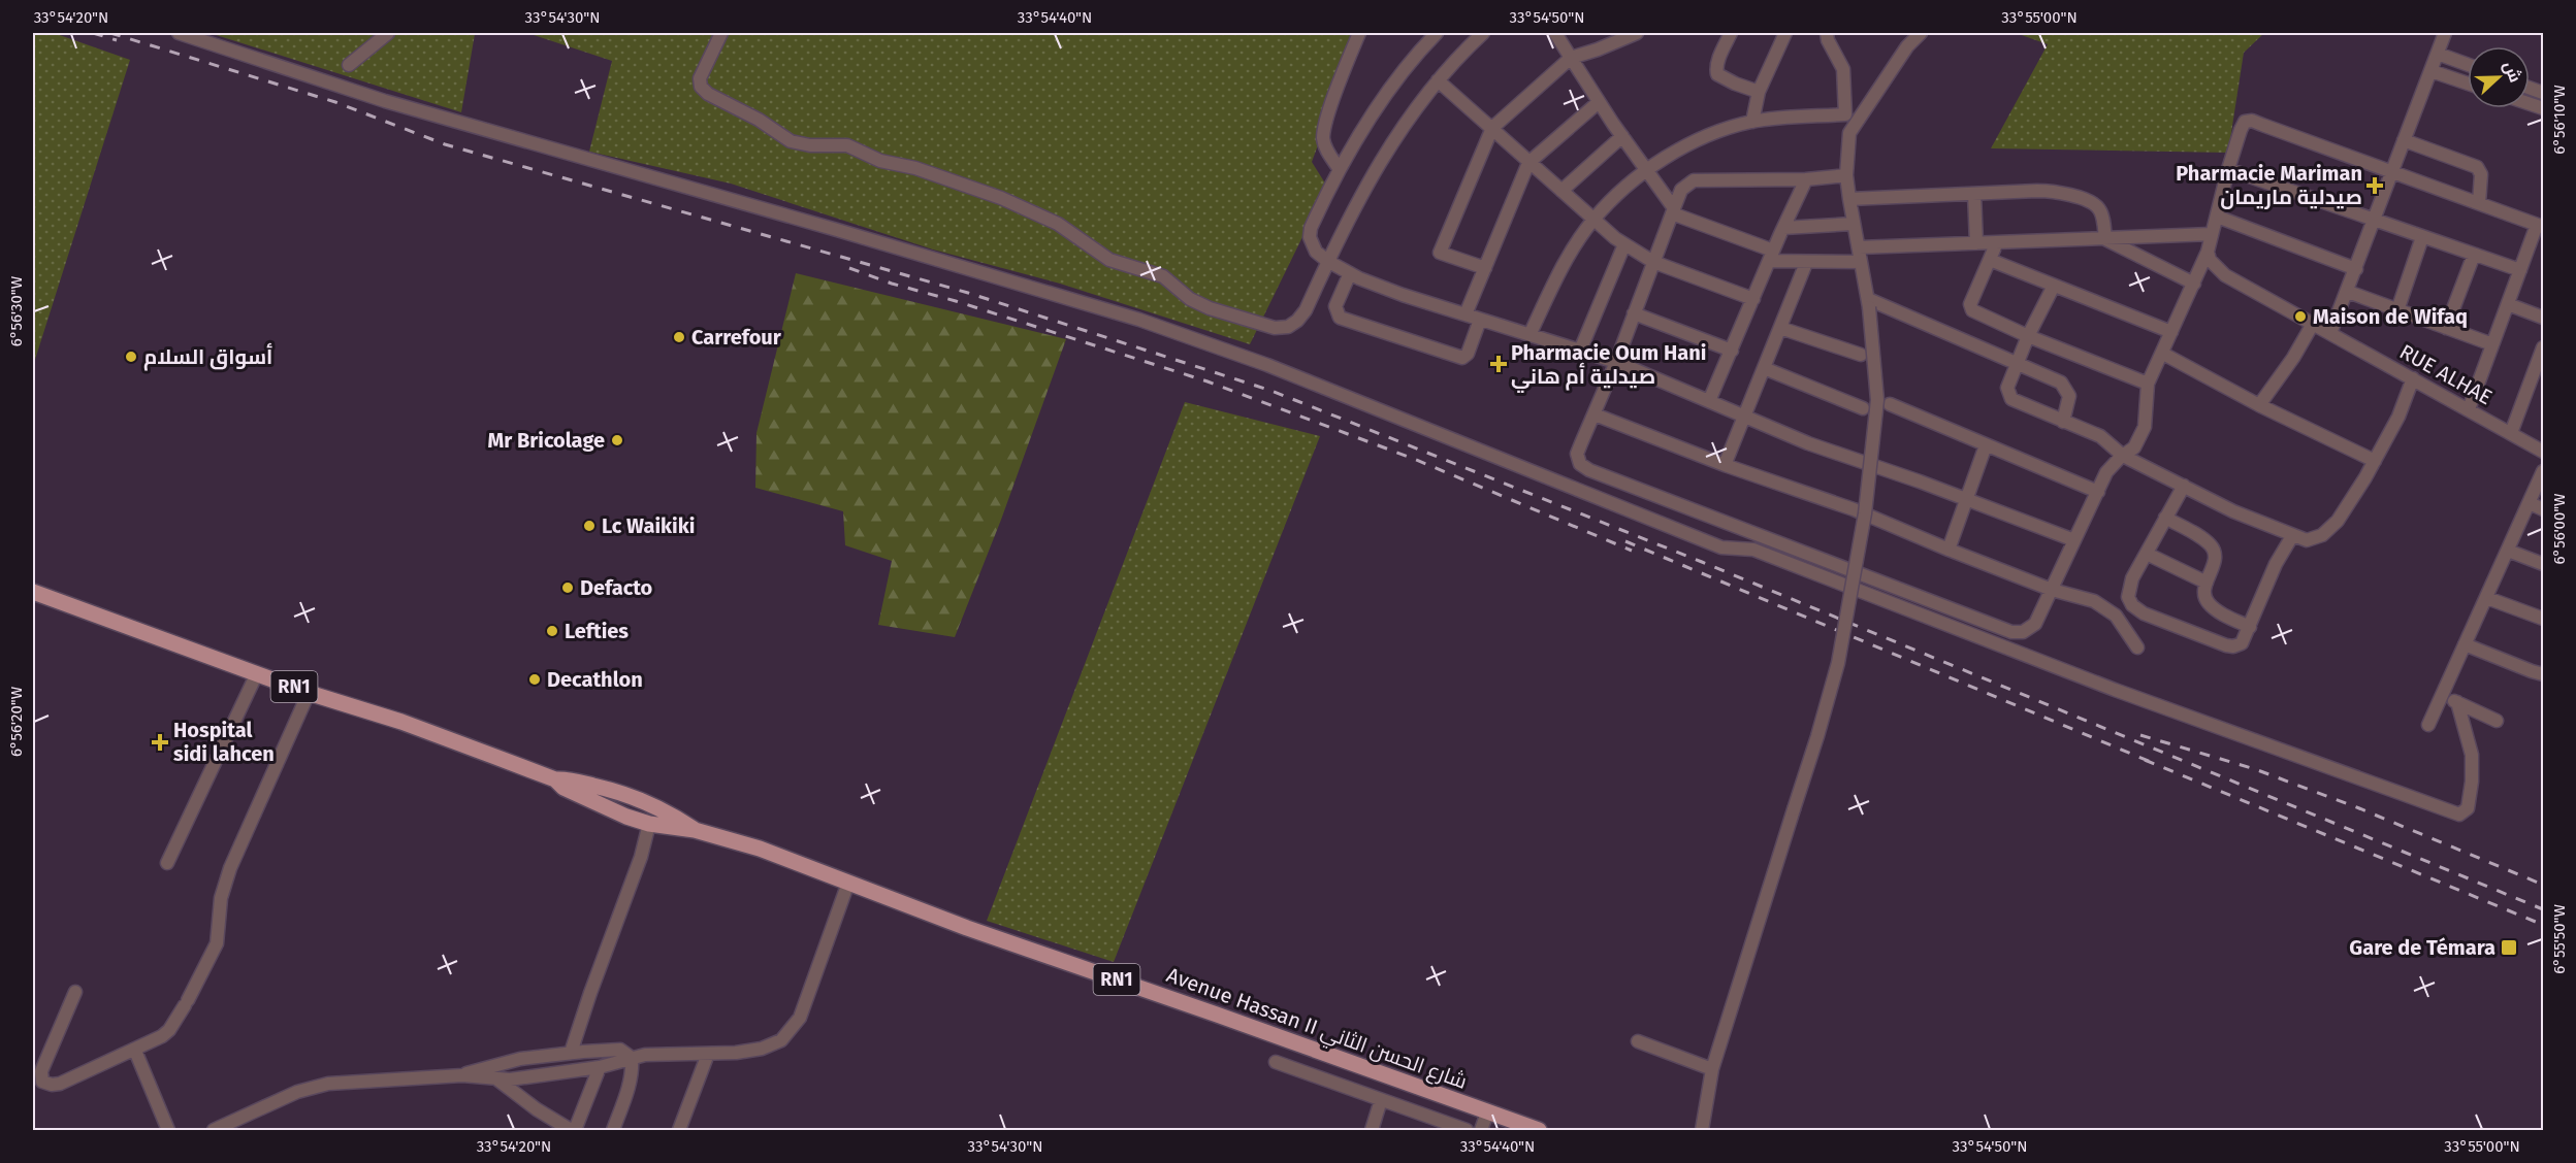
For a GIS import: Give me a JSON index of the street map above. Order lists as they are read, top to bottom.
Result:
{
  "streets": {
    "main road": ["RN1", "Avenue Hassan II شارع الحسن الثاني"],
    "street": ["RUE ALHAE"]
  },
  "crossings": [
    ["RN1", "Avenue Hassan II شارع الحسن الثاني"]
  ],
  "places": {
    "health": ["Pharmacie Mariman صيدلية ماريمان", "Pharmacie Oum Hani صيدلية أم هاني", "Hospital sidi lahcen"],
    "other": [
      "Maison de Wifaq",
      "Carrefour",
      "أسواق السلام",
      "Mr Bricolage",
      "Lc Waikiki",
      "Defacto",
      "Lefties",
      "Decathlon"
    ],
    "transit": ["Gare de Témara"]
  },
  "north": "right",
  "coordinates": [
    "33°54'20\"N",
    "33°54'30\"N",
    "33°54'40\"N",
    "33°54'50\"N",
    "33°55'00\"N",
    "6°56'10\"W",
    "6°56'30\"W",
    "6°56'00\"W",
    "6°56'20\"W",
    "6°55'50\"W"
  ]
}
